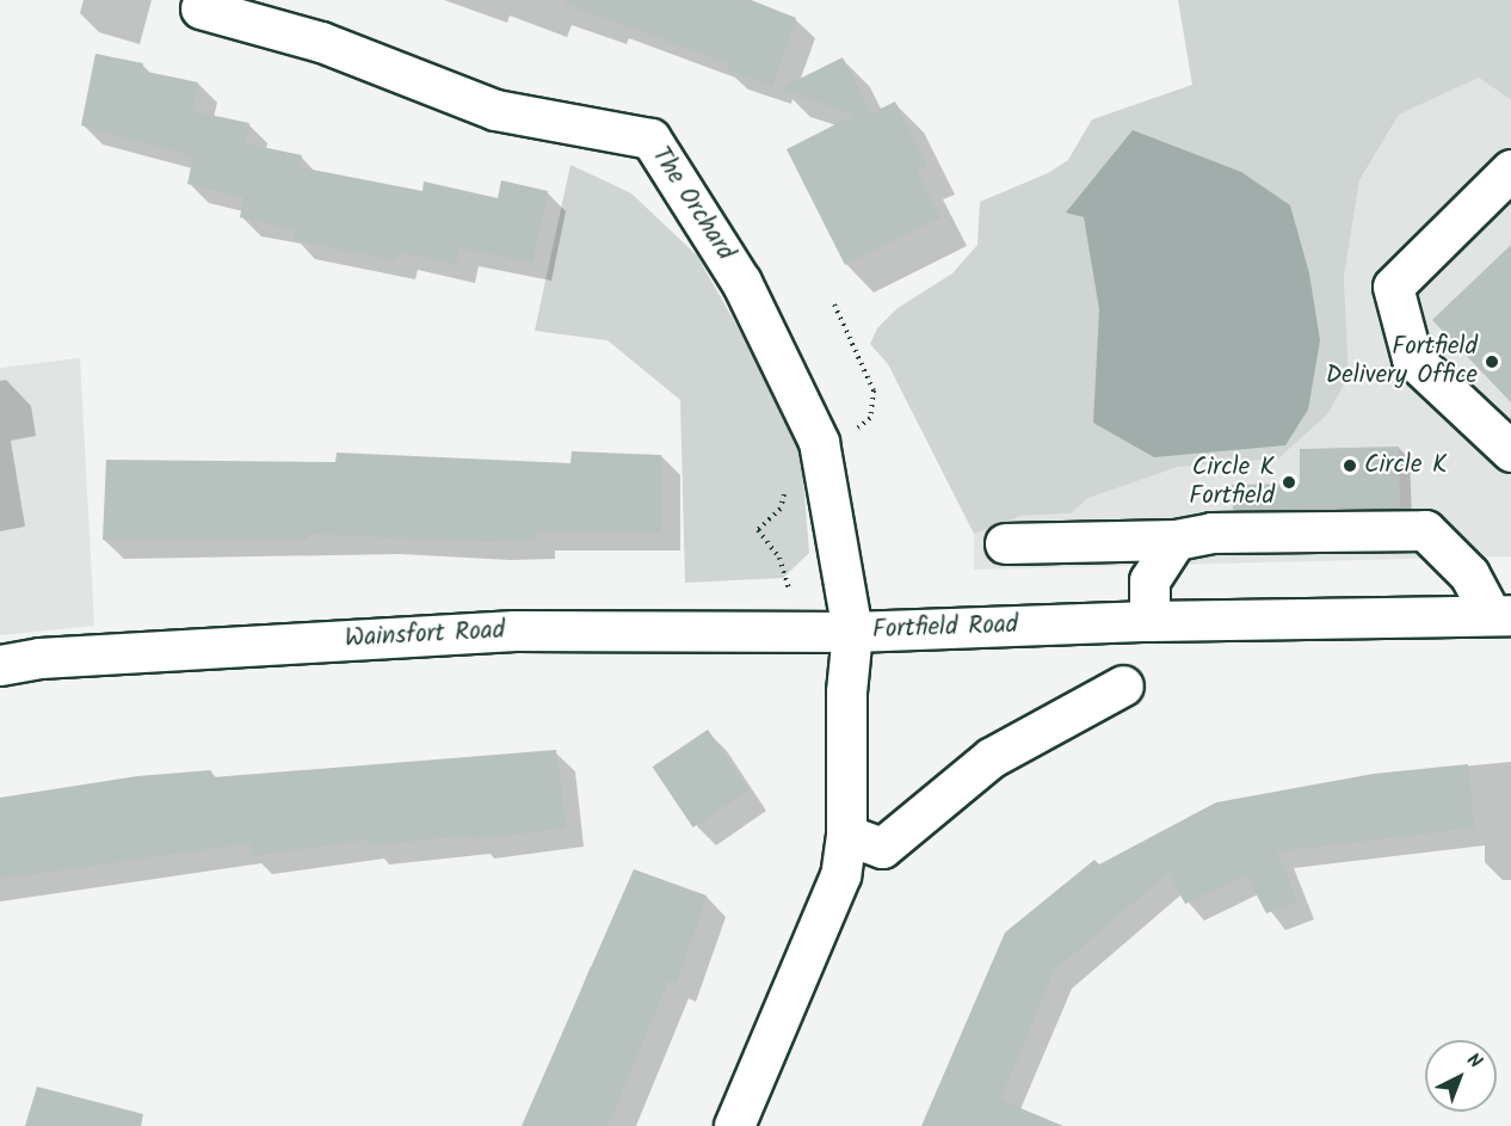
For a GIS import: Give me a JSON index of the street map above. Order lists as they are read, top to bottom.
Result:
{
  "streets": {
    "street": ["The Orchard", "Fortfield Road", "Wainsfort Road"]
  },
  "crossings": [
    ["The Orchard", "Fortfield Road"],
    ["The Orchard", "Wainsfort Road"],
    ["Fortfield Road", "Wainsfort Road"]
  ],
  "places": ["Fortfield Delivery Office", "Circle K", "Circle K Fortfield"],
  "north": "top right"
}
